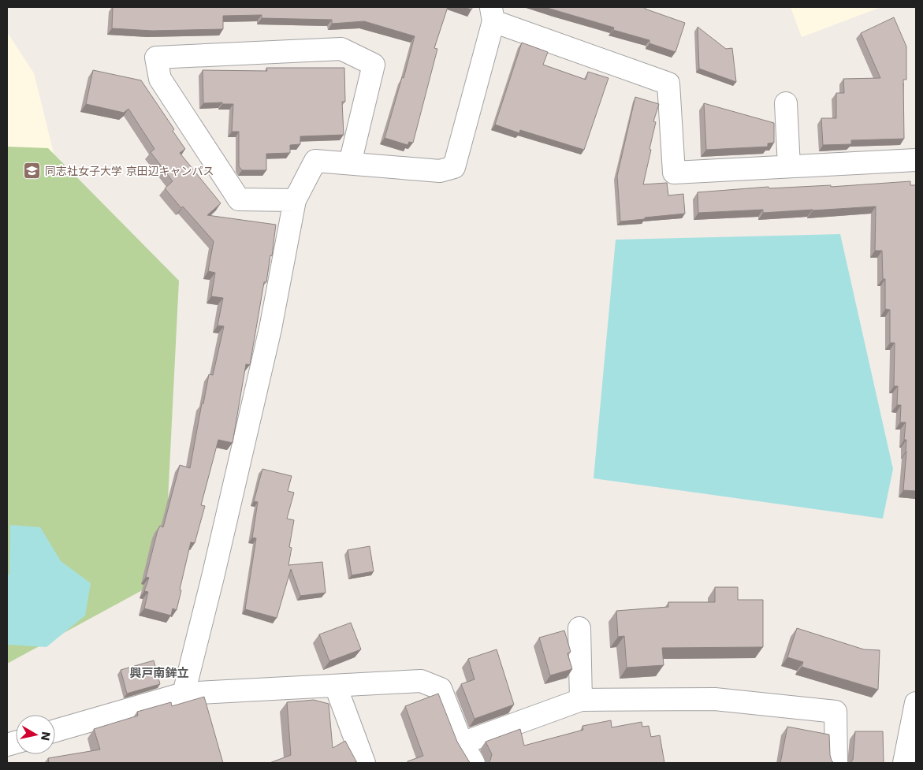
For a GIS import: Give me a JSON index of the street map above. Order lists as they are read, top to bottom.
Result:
{
  "districts": ["興戸南鉾立"],
  "places": {
    "school or university": ["同志社女子大学 京田辺キャンパス"]
  },
  "north": "right"
}
